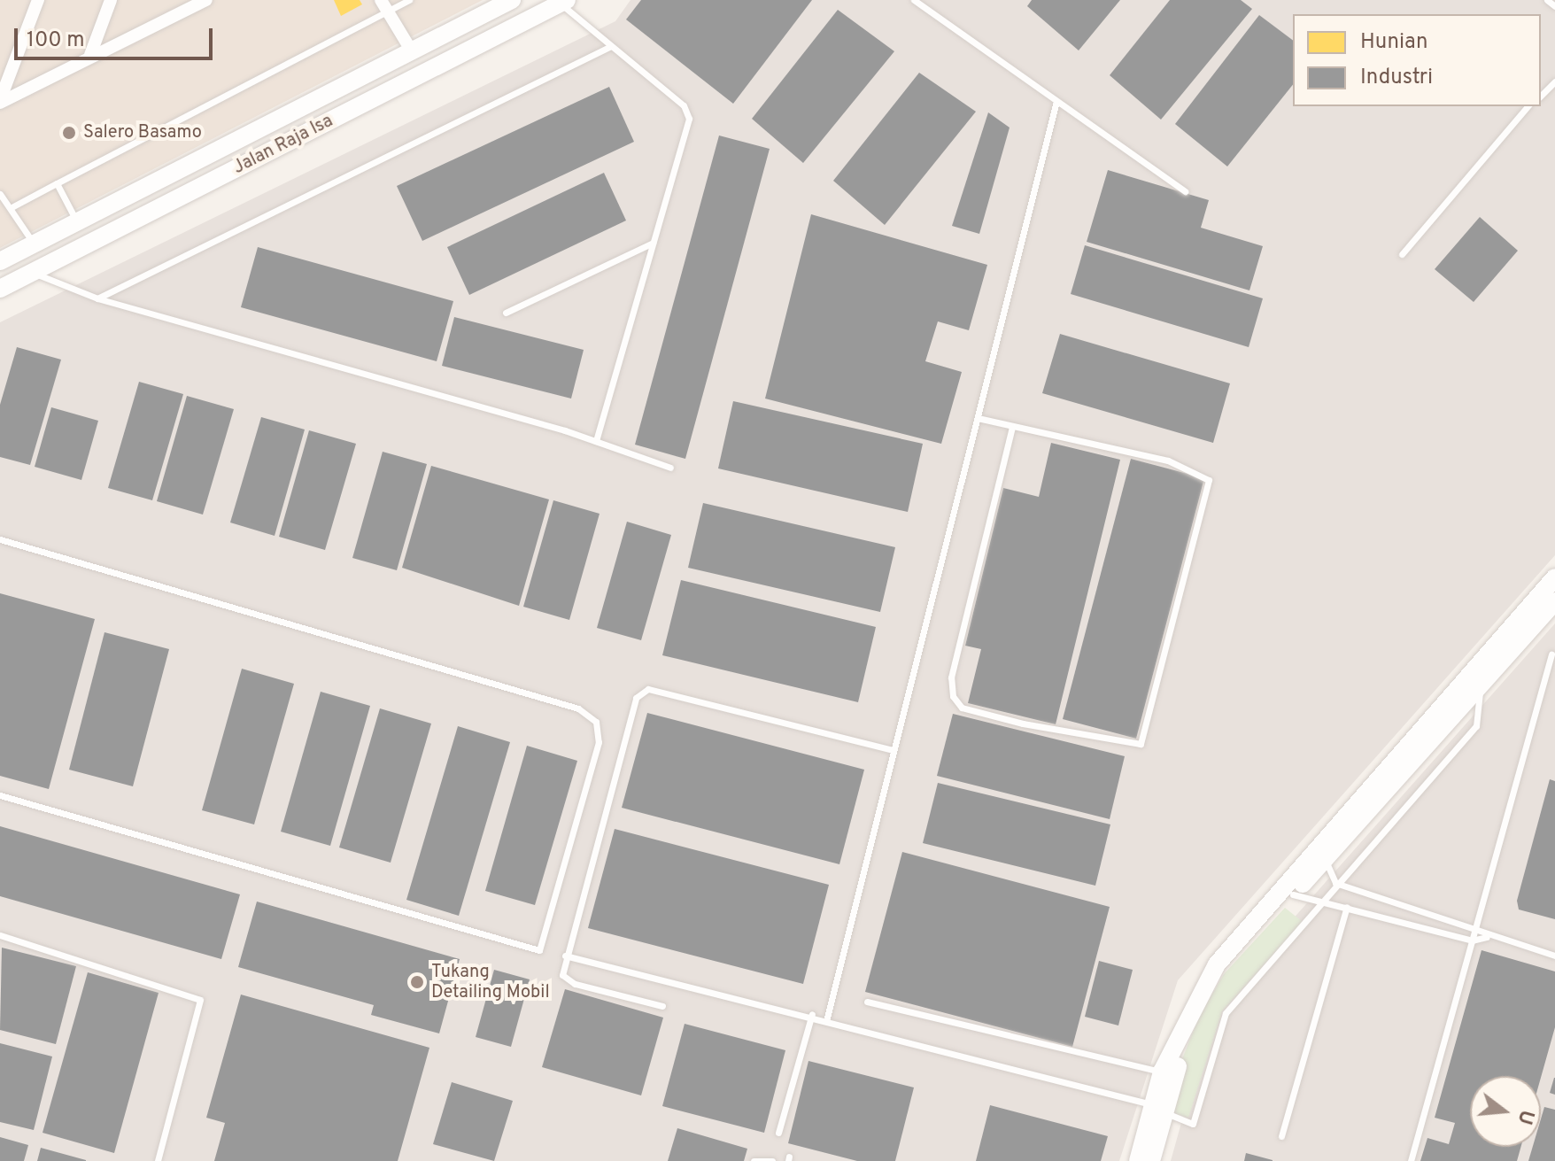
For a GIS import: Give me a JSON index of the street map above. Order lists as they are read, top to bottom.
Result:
{
  "streets": {
    "main road": ["Jalan Raja Isa"]
  },
  "places": ["Salero Basamo", "Tukang Detailing Mobil"],
  "legend": ["Hunian", "Industri"],
  "scale_bar": "100 m",
  "north": "right"
}
